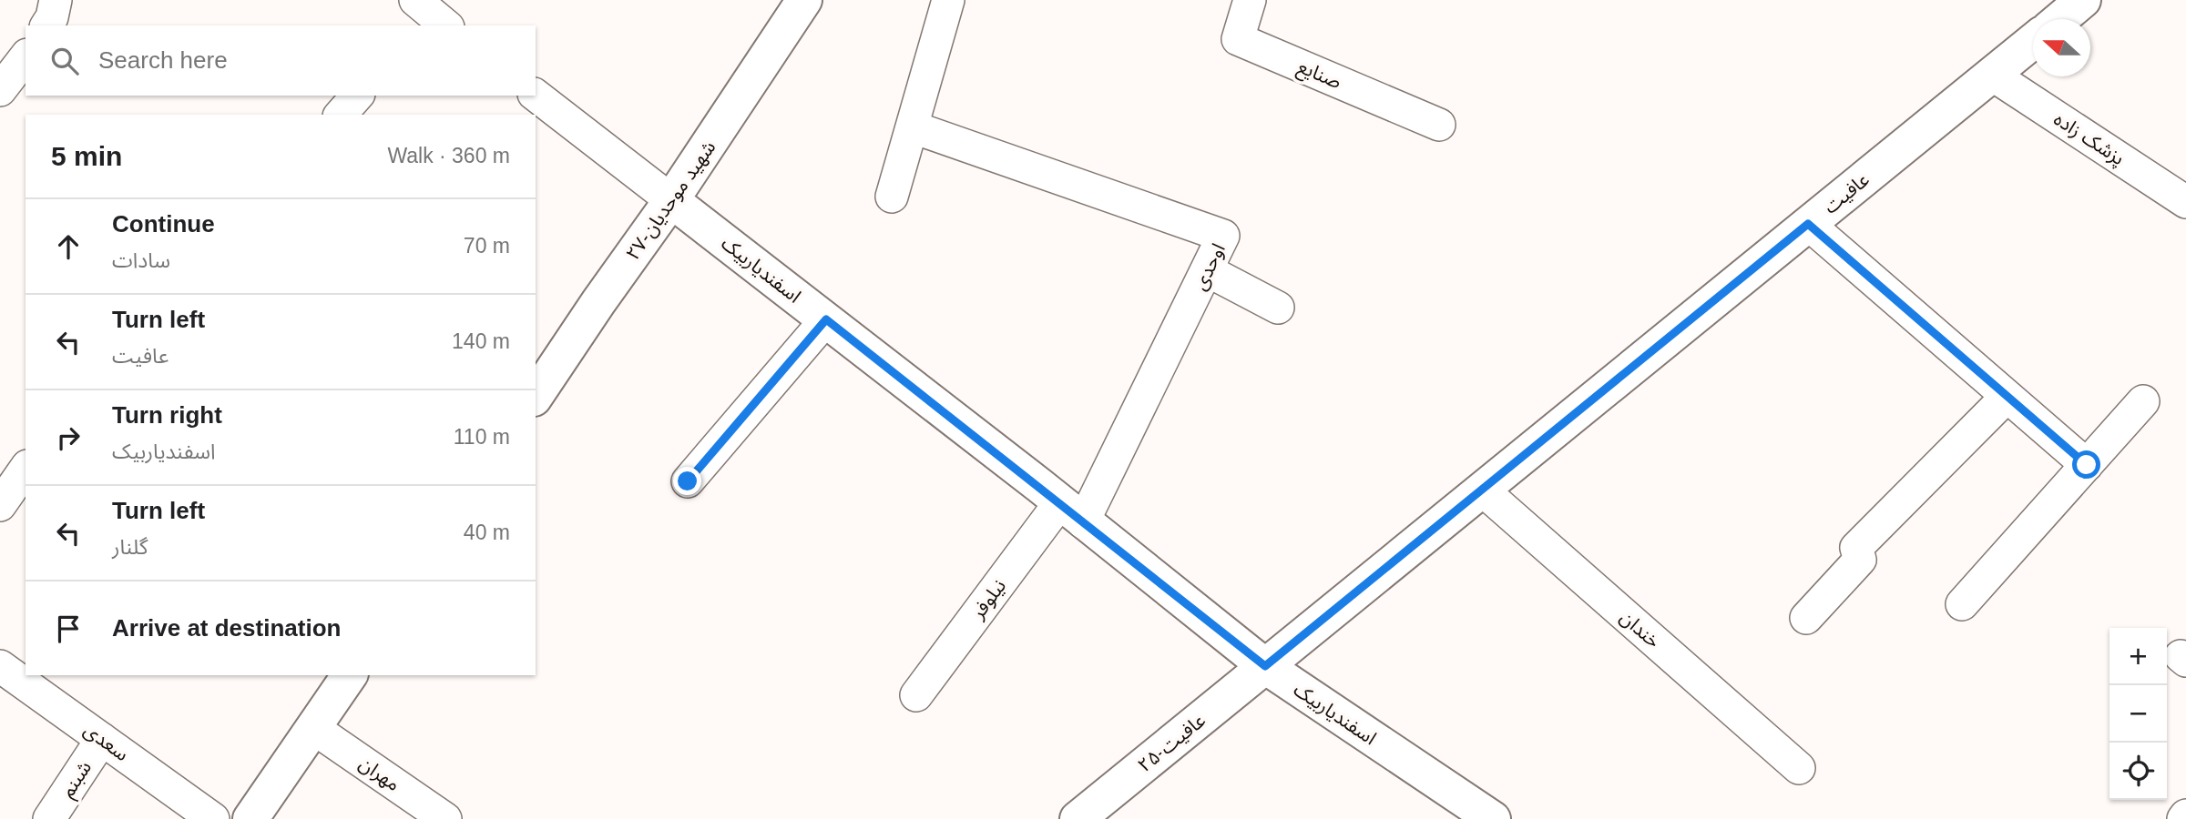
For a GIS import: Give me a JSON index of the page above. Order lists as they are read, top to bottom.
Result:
{
  "streets": {
    "street": [
      "صنایع",
      "پزشک زاده",
      "عافیت",
      "۲۷-شهید موحدیان",
      "اوحدی",
      "اسفندیاربیک",
      "نیلوفر",
      "خندان",
      "سعدی",
      "۲۵-عافیت",
      "مهران",
      "شبنم"
    ]
  },
  "crossings": [
    ["پزشک زاده", "عافیت"],
    ["عافیت", "اسفندیاربیک"],
    ["عافیت", "خندان"],
    ["عافیت", "۲۵-عافیت"],
    ["۲۷-شهید موحدیان", "اسفندیاربیک"],
    ["اوحدی", "اسفندیاربیک"],
    ["اوحدی", "نیلوفر"],
    ["اسفندیاربیک", "نیلوفر"],
    ["اسفندیاربیک", "۲۵-عافیت"],
    ["سعدی", "شبنم"]
  ],
  "north": "left",
  "page": {
    "search": "Search here",
    "heading": ["5 min", "Walk · 360 m"],
    "list": [
      ["Continue", "سادات", "70 m"],
      ["Turn left", "عافیت", "140 m"],
      ["Turn right", "اسفندیاربیک", "110 m"],
      ["Turn left", "گلنار", "40 m"],
      "Arrive at destination"
    ],
    "map_buttons": ["+", "−"]
  }
}
